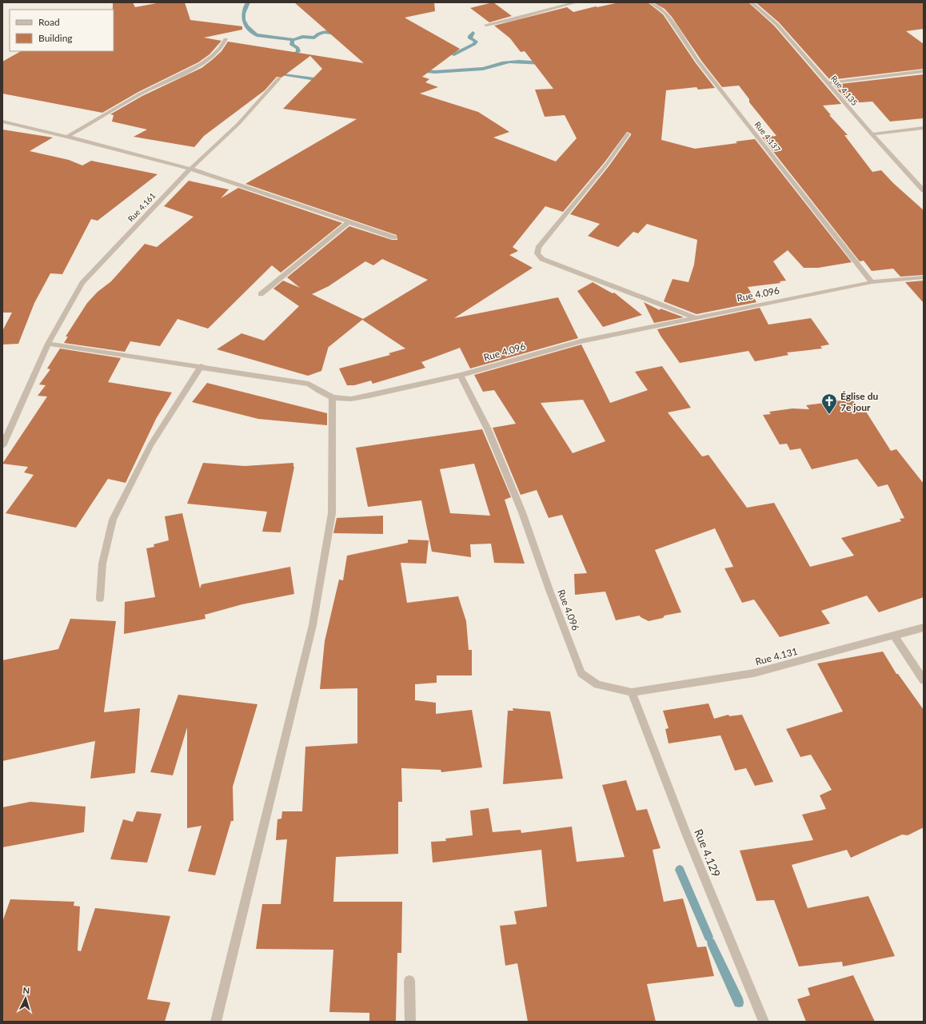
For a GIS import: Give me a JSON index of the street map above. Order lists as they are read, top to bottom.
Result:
{
  "streets": {
    "street": [
      "Rue 4.135",
      "Rue 4.137",
      "Rue 4.161",
      "Rue 4.096",
      "Rue 4.131",
      "Rue 4.129"
    ]
  },
  "crossings": [
    ["Rue 4.137", "Rue 4.096"],
    ["Rue 4.096", "Rue 4.131"],
    ["Rue 4.096", "Rue 4.129"],
    ["Rue 4.131", "Rue 4.129"]
  ],
  "places": {
    "church": ["Église du 7e jour"]
  },
  "legend": ["Road", "Building"],
  "north": "top"
}
